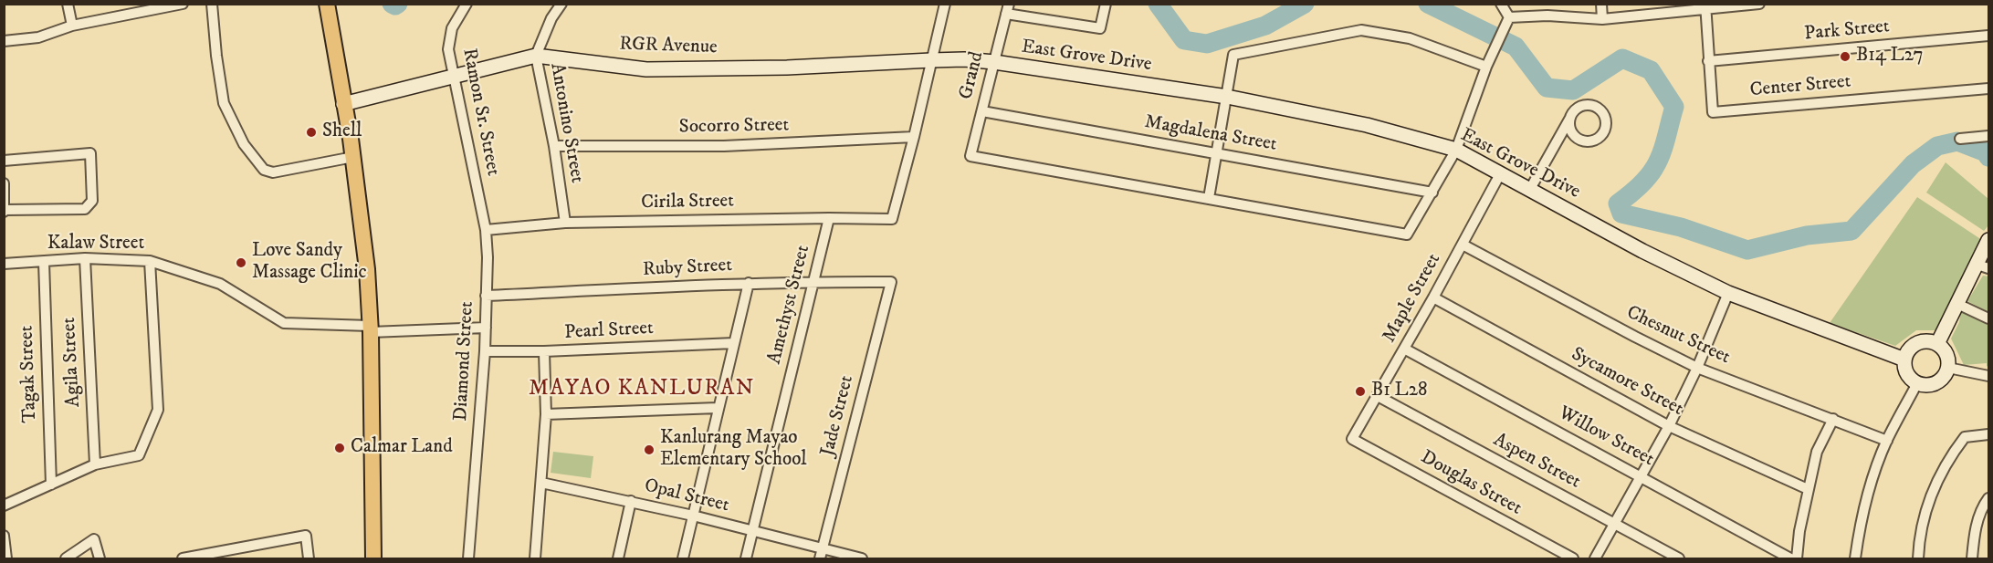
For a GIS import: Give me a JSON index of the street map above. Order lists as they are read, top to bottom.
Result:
{
  "streets": {
    "street": [
      "Park Street",
      "RGR Avenue",
      "East Grove Drive",
      "Grand",
      "Center Street",
      "Ramon Sr. Street",
      "Antonino Street",
      "Socorro Street",
      "Magdalena Street",
      "Cirila Street",
      "Kalaw Street",
      "Ruby Street",
      "Maple Street",
      "Amethyst Street",
      "Pearl Street",
      "Chesnut Street",
      "Diamond Street",
      "Agila Street",
      "Tagak Street",
      "Sycamore Street",
      "Jade Street",
      "Willow Street",
      "Aspen Street",
      "Douglas Street",
      "Opal Street"
    ]
  },
  "crossings": [
    ["Park Street", "Center Street"],
    ["RGR Avenue", "East Grove Drive"],
    ["RGR Avenue", "Ramon Sr. Street"],
    ["RGR Avenue", "Antonino Street"],
    ["East Grove Drive", "Grand"],
    ["East Grove Drive", "Maple Street"],
    ["Grand", "Magdalena Street"],
    ["Ramon Sr. Street", "Cirila Street"],
    ["Ramon Sr. Street", "Diamond Street"],
    ["Antonino Street", "Socorro Street"],
    ["Antonino Street", "Cirila Street"],
    ["Socorro Street", "Cirila Street"],
    ["Cirila Street", "Amethyst Street"],
    ["Cirila Street", "Diamond Street"],
    ["Kalaw Street", "Diamond Street"],
    ["Kalaw Street", "Agila Street"],
    ["Kalaw Street", "Tagak Street"],
    ["Ruby Street", "Amethyst Street"],
    ["Ruby Street", "Diamond Street"],
    ["Ruby Street", "Jade Street"],
    ["Maple Street", "Chesnut Street"],
    ["Maple Street", "Sycamore Street"],
    ["Maple Street", "Willow Street"],
    ["Maple Street", "Aspen Street"],
    ["Maple Street", "Douglas Street"],
    ["Amethyst Street", "Opal Street"],
    ["Pearl Street", "Diamond Street"],
    ["Jade Street", "Opal Street"]
  ],
  "districts": ["MAYAO KANLURAN"],
  "places": [
    "B14 L27",
    "Shell",
    "Love Sandy Massage Clinic",
    "B1 L28",
    "Calmar Land",
    "Kanlurang Mayao Elementary School"
  ]
}
